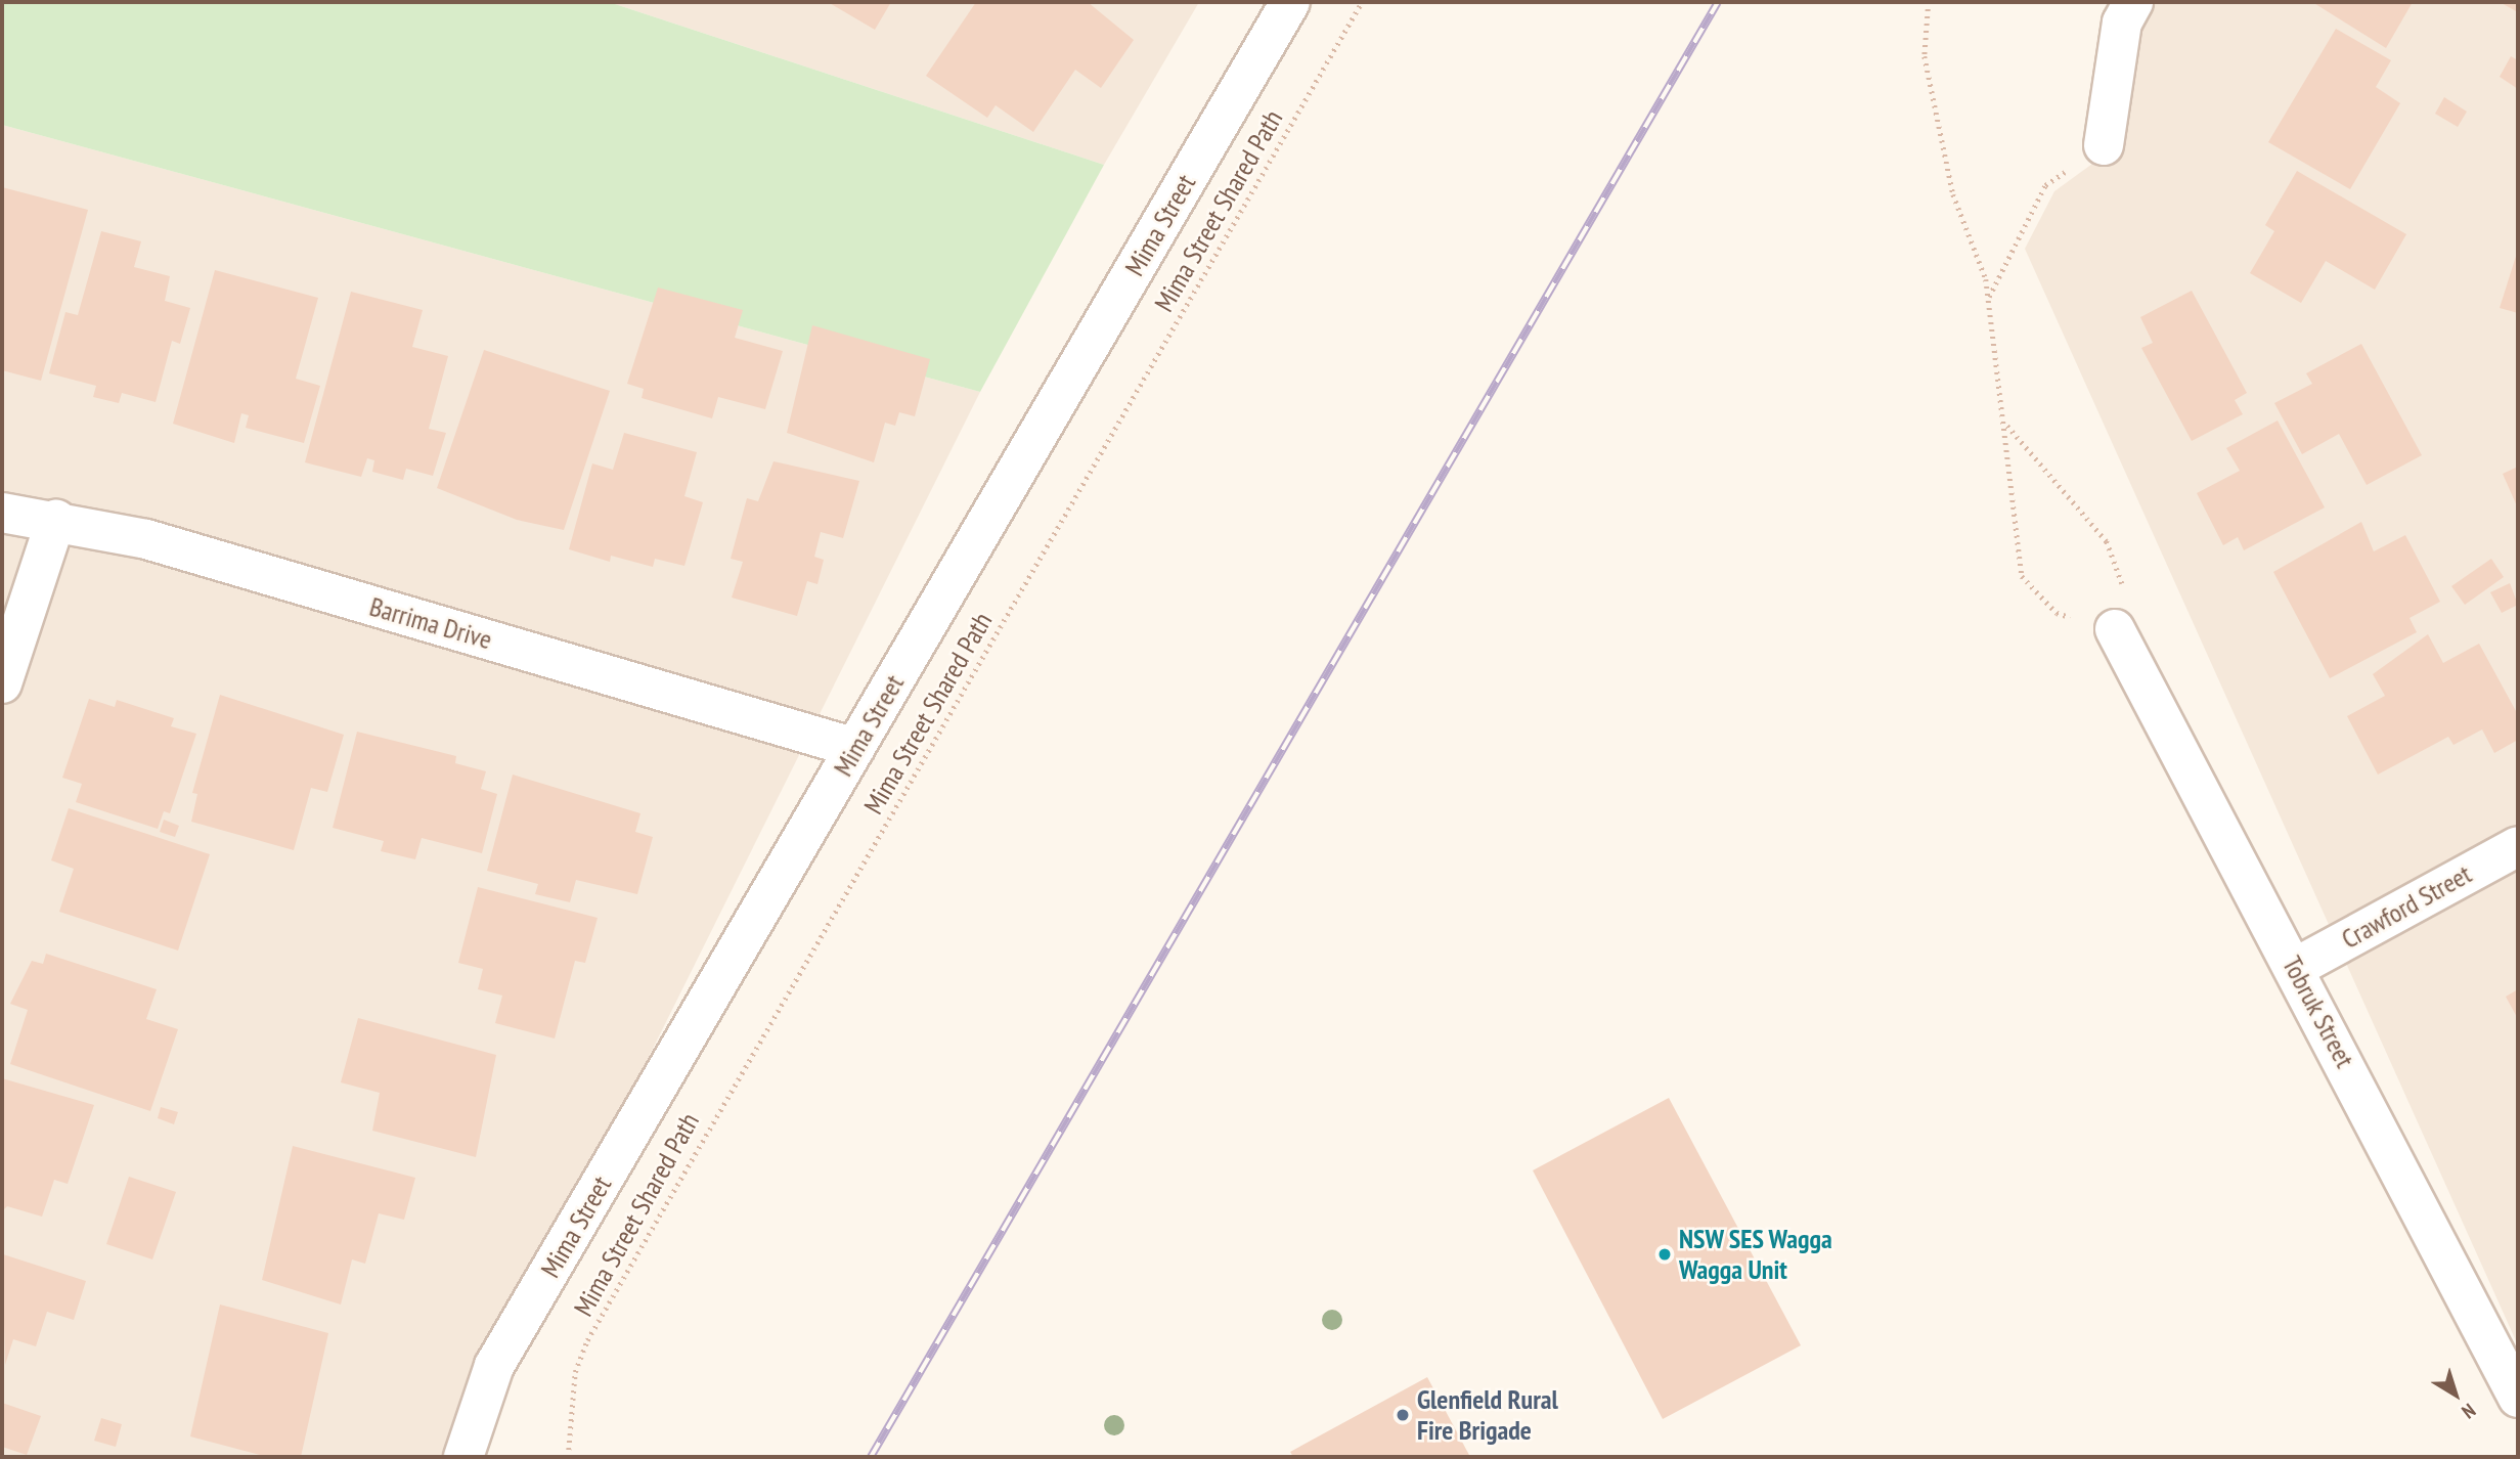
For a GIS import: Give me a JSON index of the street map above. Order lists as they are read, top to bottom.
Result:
{
  "streets": {
    "street": [
      "Mima Street",
      "Barrima Drive",
      "Crawford Street",
      "Tobruk Street"
    ],
    "path": ["Mima Street Shared Path"]
  },
  "crossings": [
    ["Mima Street", "Barrima Drive"],
    ["Crawford Street", "Tobruk Street"]
  ],
  "places": ["NSW SES Wagga Wagga Unit", "Glenfield Rural Fire Brigade"],
  "north": "bottom right"
}
